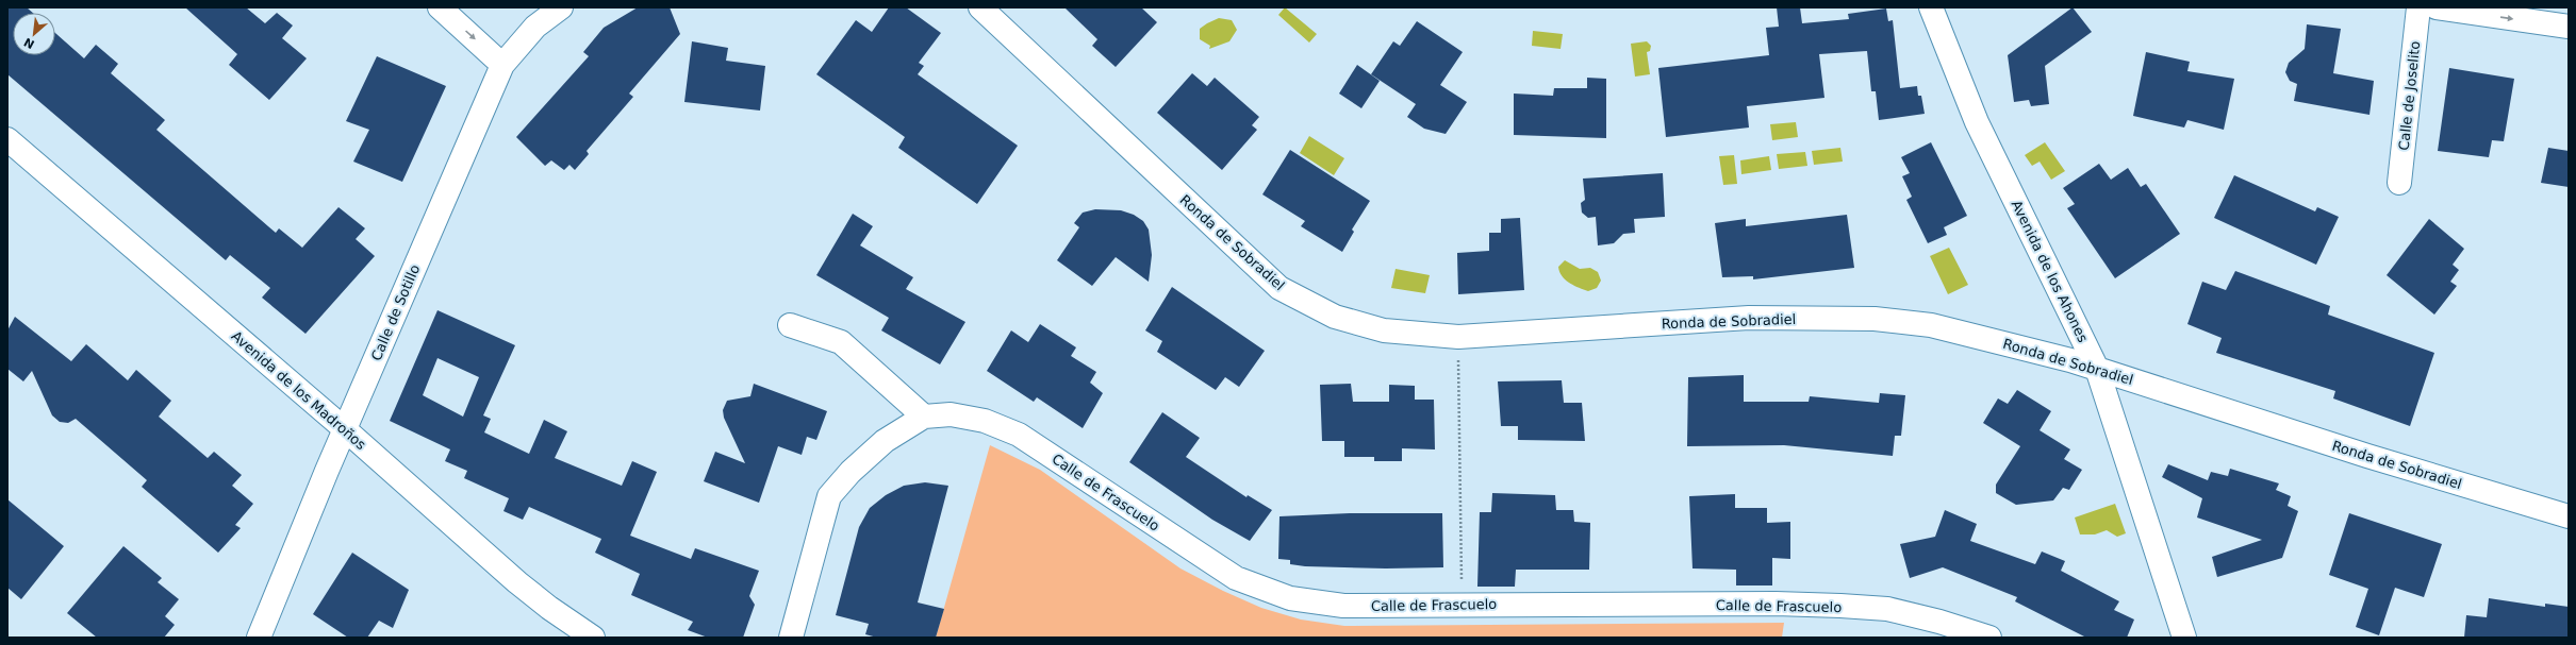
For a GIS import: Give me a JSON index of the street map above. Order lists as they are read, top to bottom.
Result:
{
  "streets": {
    "street": [
      "Calle de Joselito",
      "Ronda de Sobradiel",
      "Avenida de los Ahones",
      "Calle de Sotillo",
      "Avenida de los Madroños",
      "Calle de Frascuelo"
    ]
  },
  "crossings": [
    ["Ronda de Sobradiel", "Avenida de los Ahones"],
    ["Calle de Sotillo", "Avenida de los Madroños"]
  ],
  "north": "bottom left"
}
